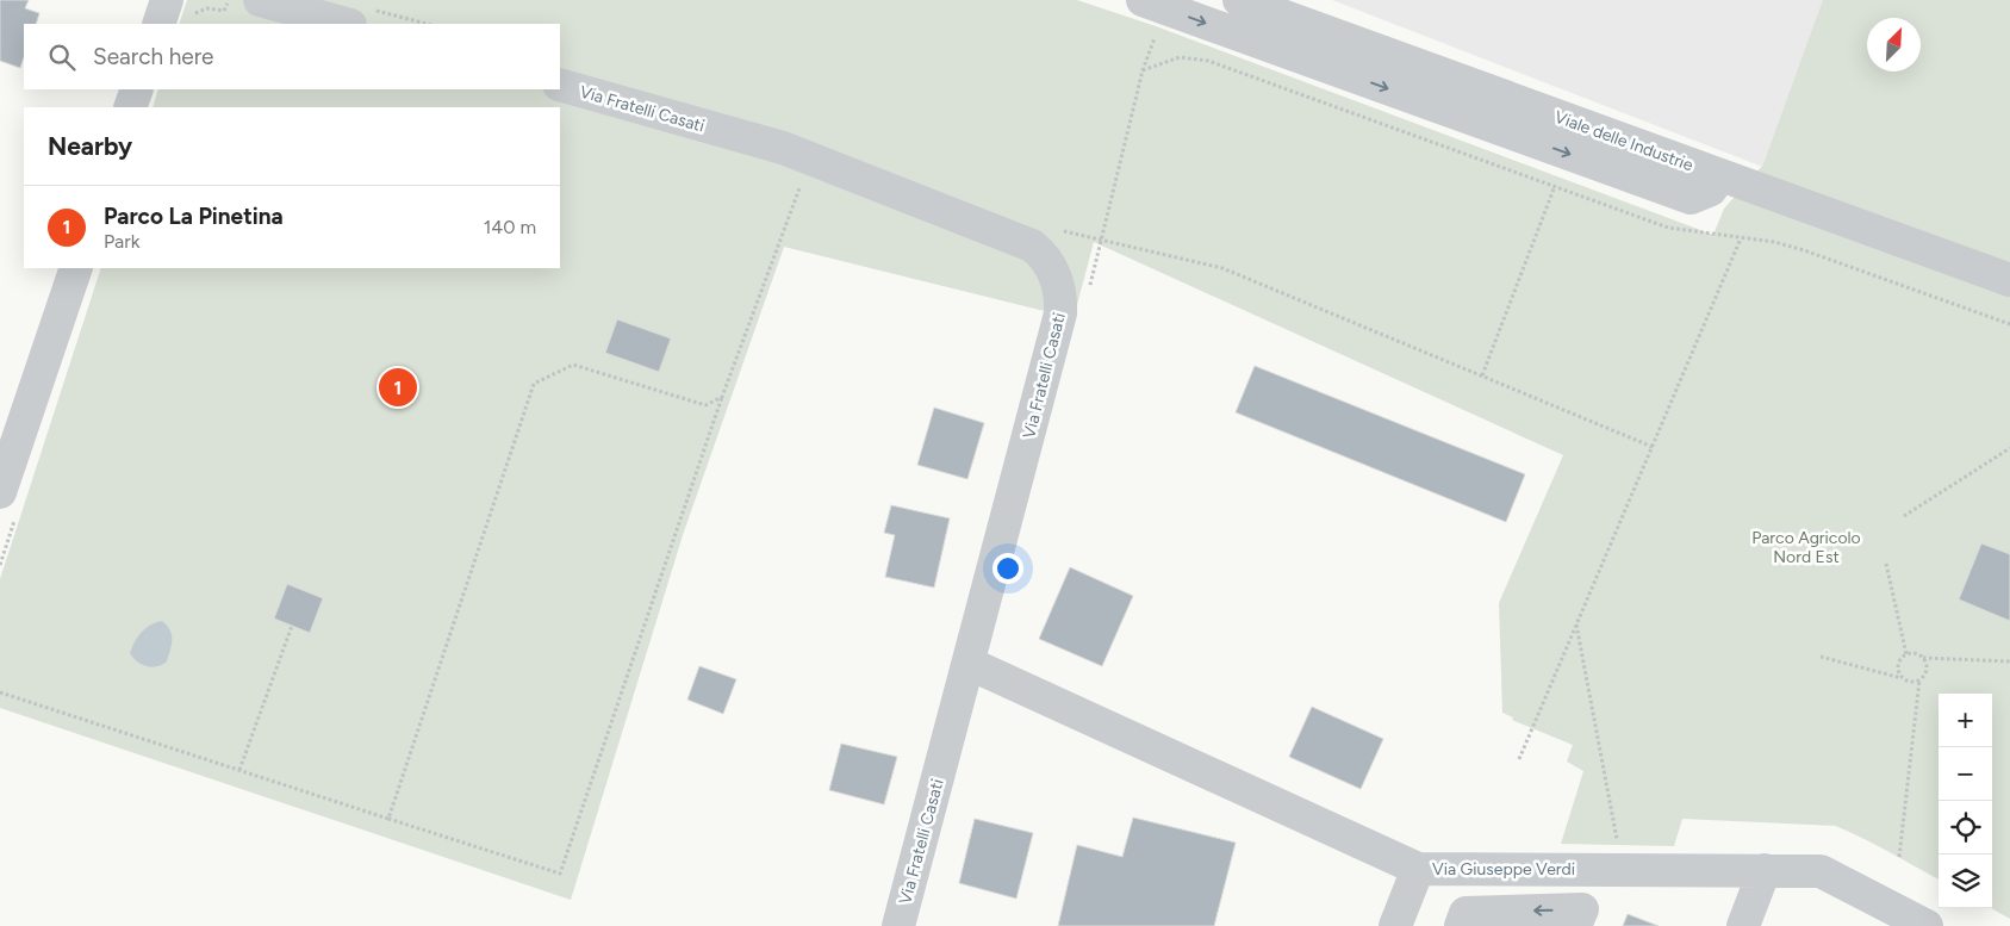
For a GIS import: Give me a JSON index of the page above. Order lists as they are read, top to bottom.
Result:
{
  "streets": {
    "street": ["Via Fratelli Casati", "Viale delle Industrie", "Via Giuseppe Verdi"]
  },
  "crossings": [
    ["Via Fratelli Casati", "Via Giuseppe Verdi"]
  ],
  "parks": ["Parco Agricolo Nord Est"],
  "north": "top right",
  "page": {
    "search": "Search here",
    "heading": "Nearby",
    "list": [
      {
        "mark": "1",
        "name": "Parco La Pinetina",
        "note": "Park",
        "value": "140 m"
      }
    ],
    "pins": "1",
    "map_buttons": ["+", "−"]
  }
}
